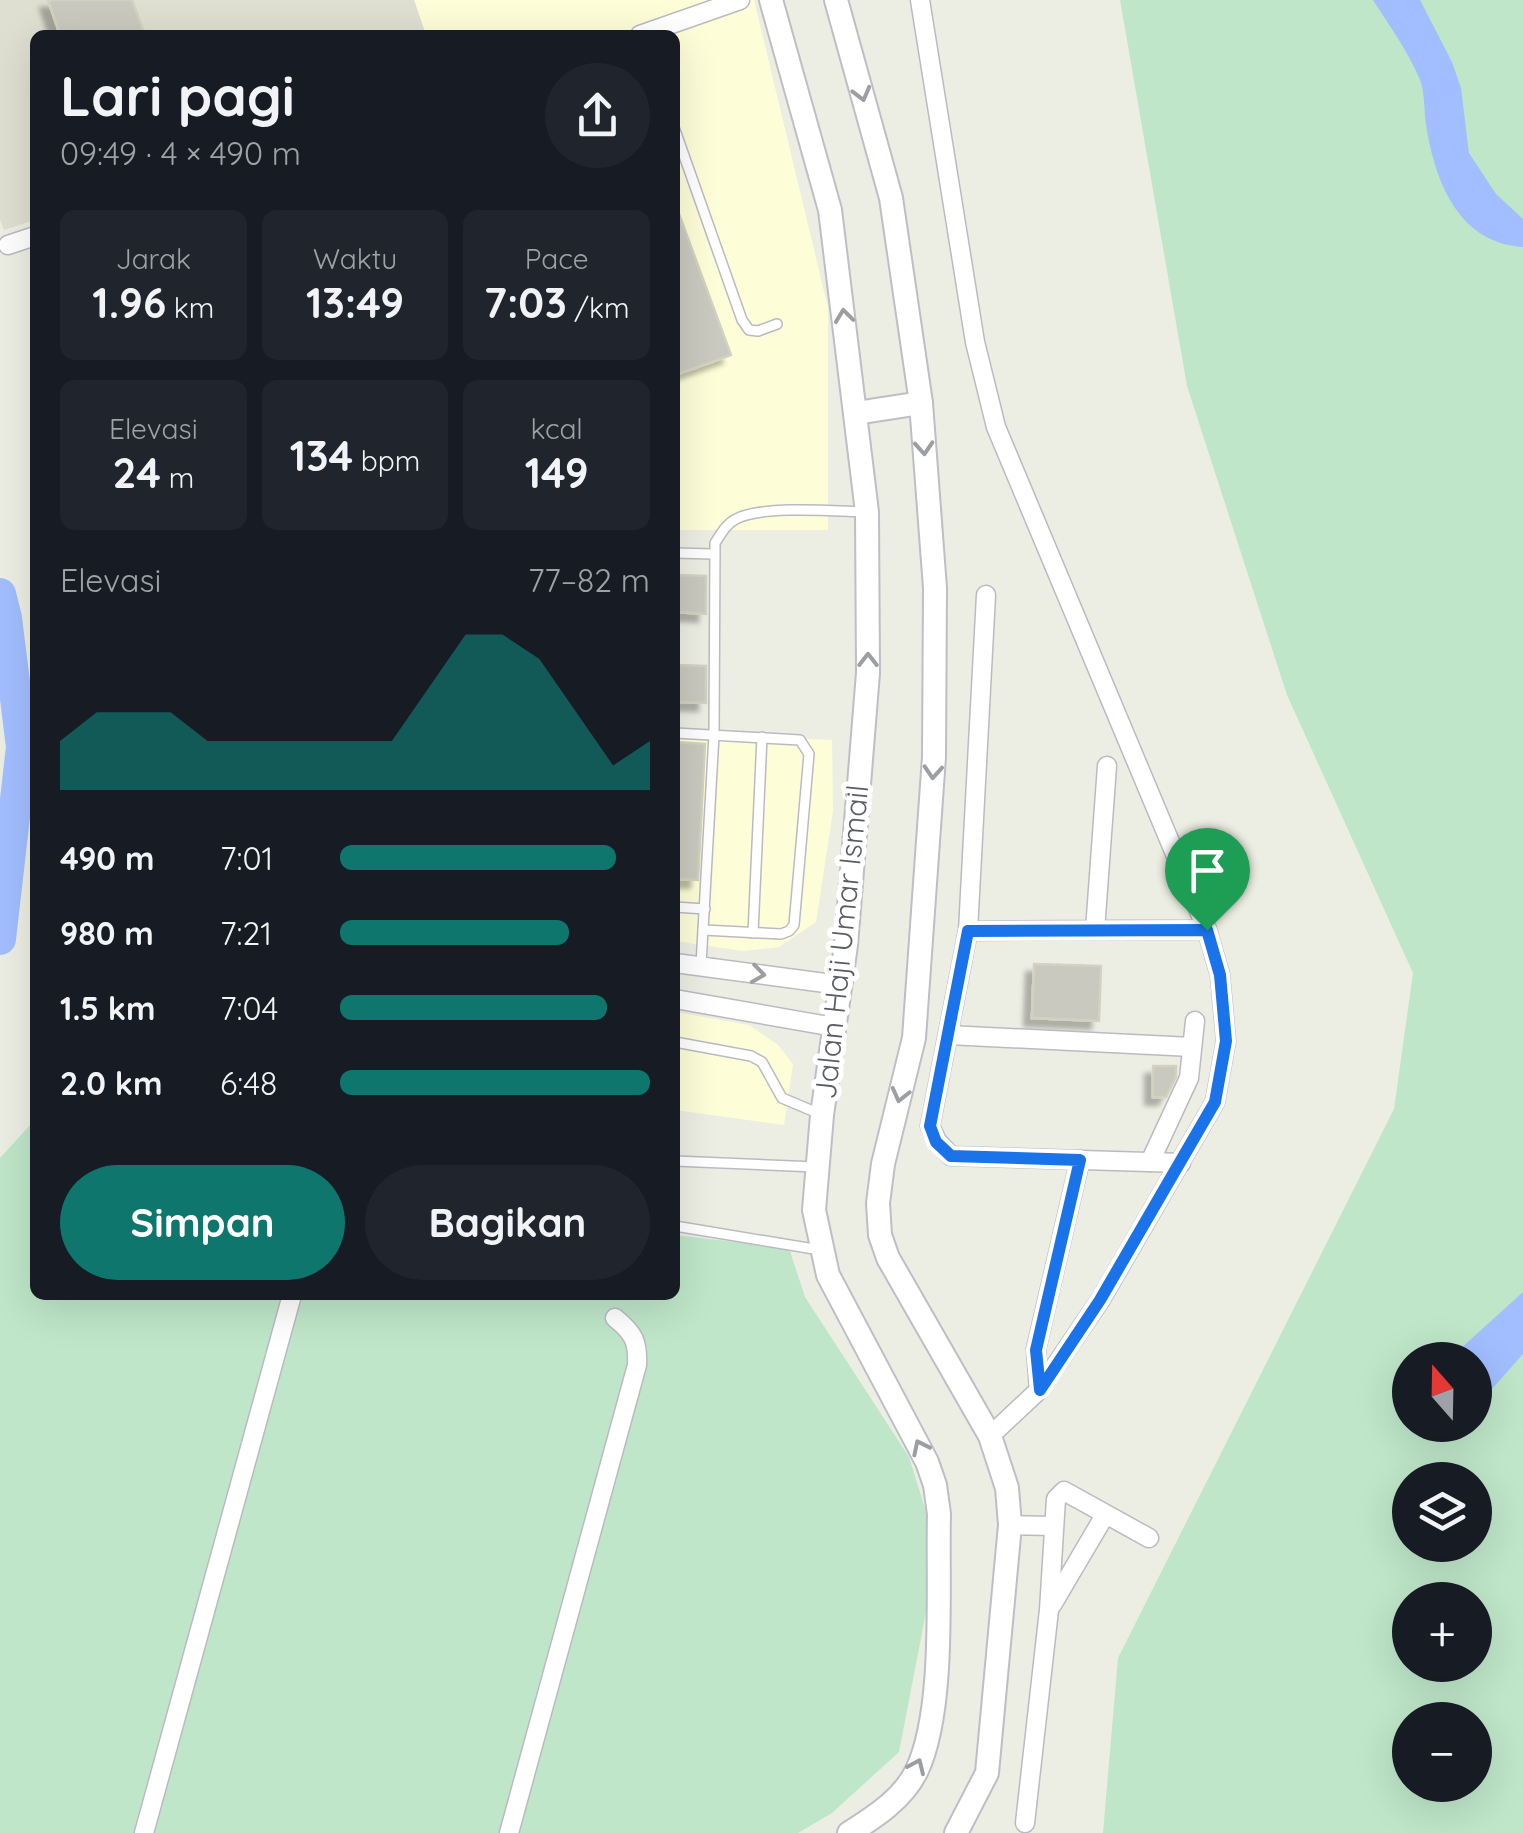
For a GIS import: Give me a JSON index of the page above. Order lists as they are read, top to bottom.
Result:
{
  "streets": {
    "main road": ["Jalan Haji Umar Ismail"]
  },
  "north": "top",
  "page": {
    "heading": ["Lari pagi", "09:49 · 4 × 490 m"],
    "stats": [
      ["Jarak", "1.96 km"],
      ["Waktu", "13:49"],
      ["Pace", "7:03 /km"],
      ["Elevasi", "24 m"],
      ["134 bpm"],
      ["kcal", "149"]
    ],
    "chart": ["Elevasi", "77–82 m"],
    "list": [
      {
        "name": "490 m",
        "note": "7:01"
      },
      {
        "name": "980 m",
        "note": "7:21"
      },
      {
        "name": "1.5 km",
        "note": "7:04"
      },
      {
        "name": "2.0 km",
        "note": "6:48"
      }
    ],
    "buttons": ["Simpan", "Bagikan"],
    "map_buttons": ["+", "−"]
  }
}
